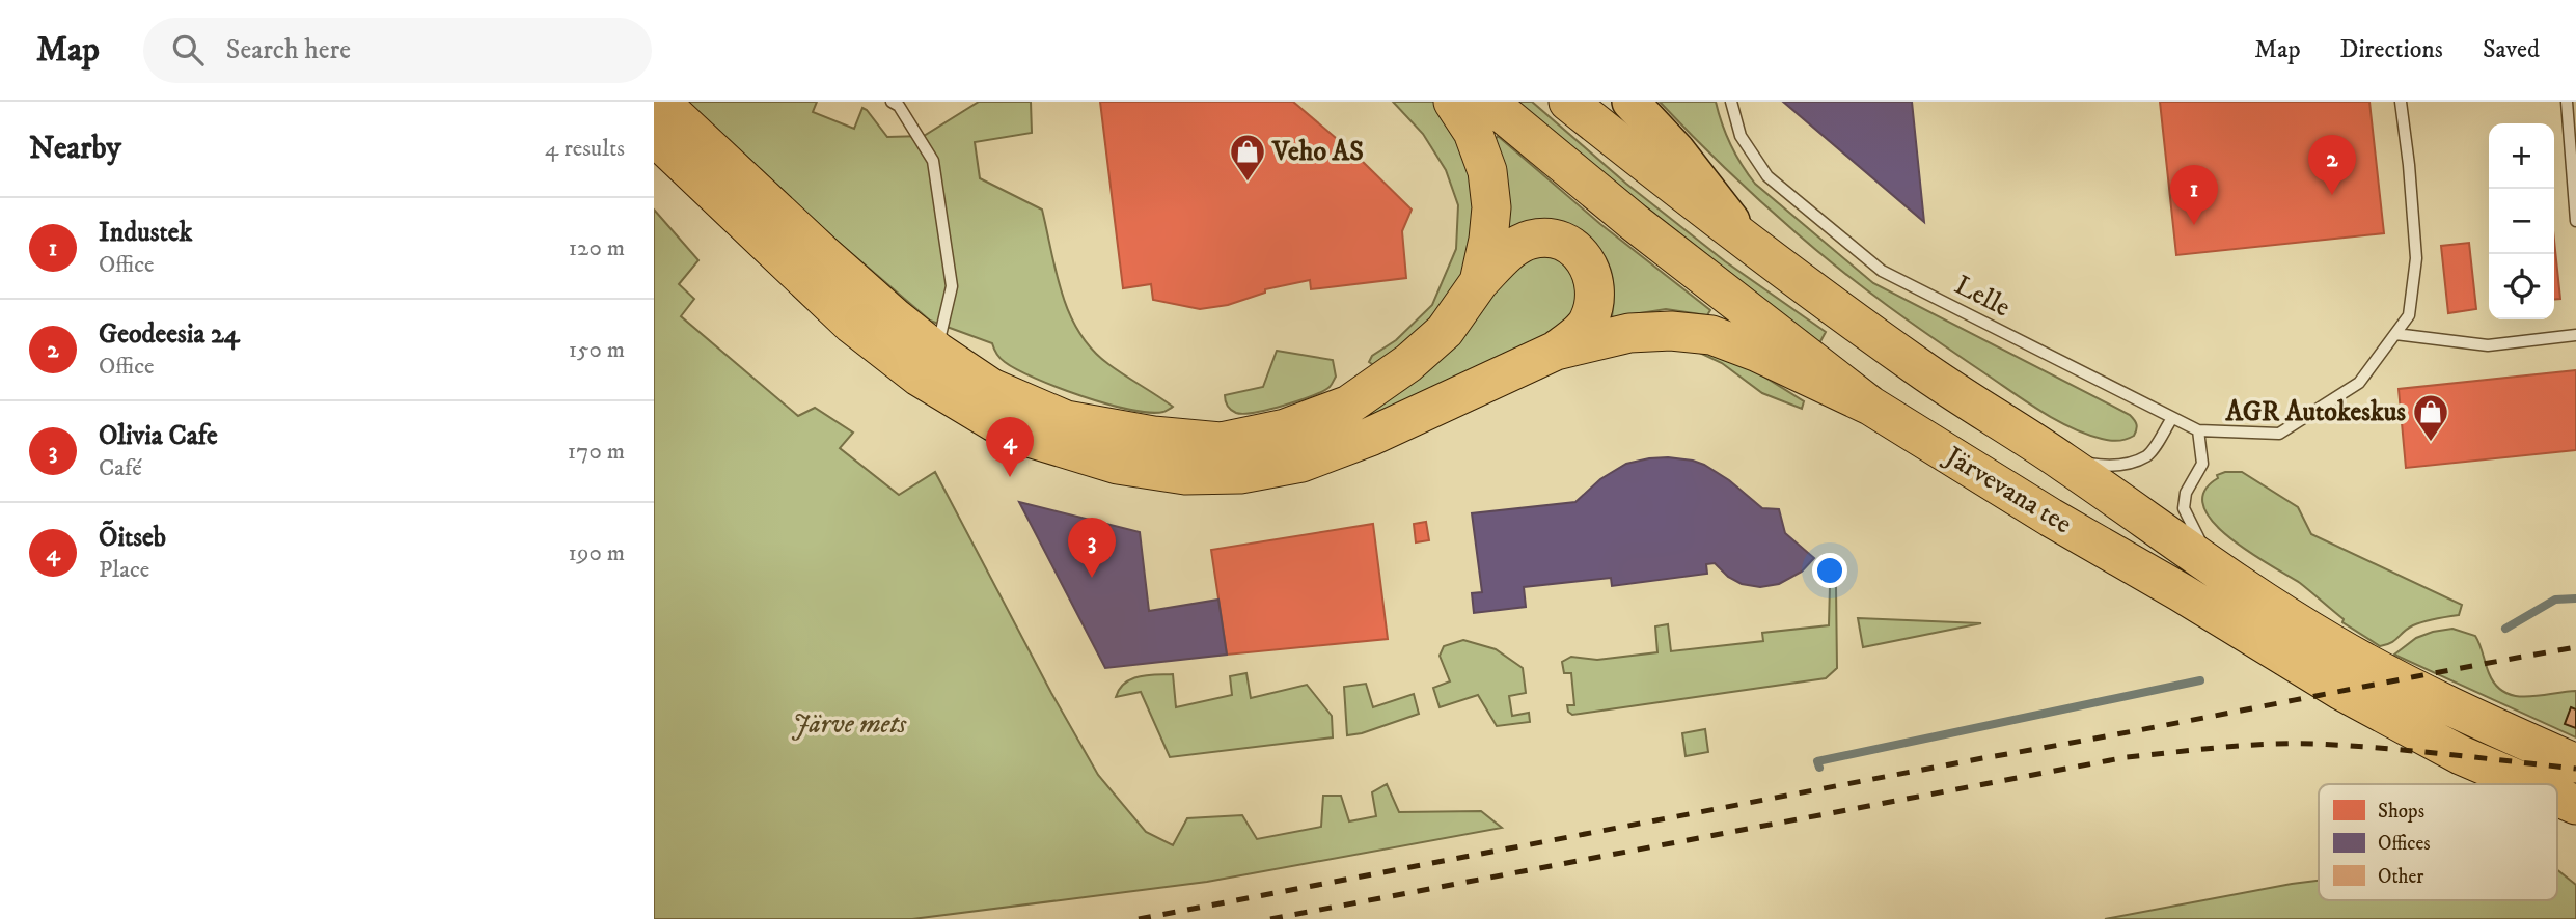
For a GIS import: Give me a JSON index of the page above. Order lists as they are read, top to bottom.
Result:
{
  "streets": {
    "highway": ["Järvevana tee"],
    "lane": ["Lelle"]
  },
  "parks": ["Järve mets"],
  "places": {
    "shop": ["Veho AS", "AGR Autokeskus"]
  },
  "legend": ["Shops", "Offices", "Other"],
  "page": {
    "header": "Map",
    "search": "Search here",
    "nav": ["Map", "Directions", "Saved"],
    "heading": ["Nearby", "4 results"],
    "map_buttons": ["+", "−"],
    "pins": [
      "2",
      "1",
      "4",
      "3"
    ],
    "list": [
      {
        "mark": "1",
        "name": "Industek",
        "note": "Office",
        "value": "120 m"
      },
      {
        "mark": "2",
        "name": "Geodeesia 24",
        "note": "Office",
        "value": "150 m"
      },
      {
        "mark": "3",
        "name": "Olivia Cafe",
        "note": "Café",
        "value": "170 m"
      },
      {
        "mark": "4",
        "name": "Õitseb",
        "note": "Place",
        "value": "190 m"
      }
    ]
  }
}
